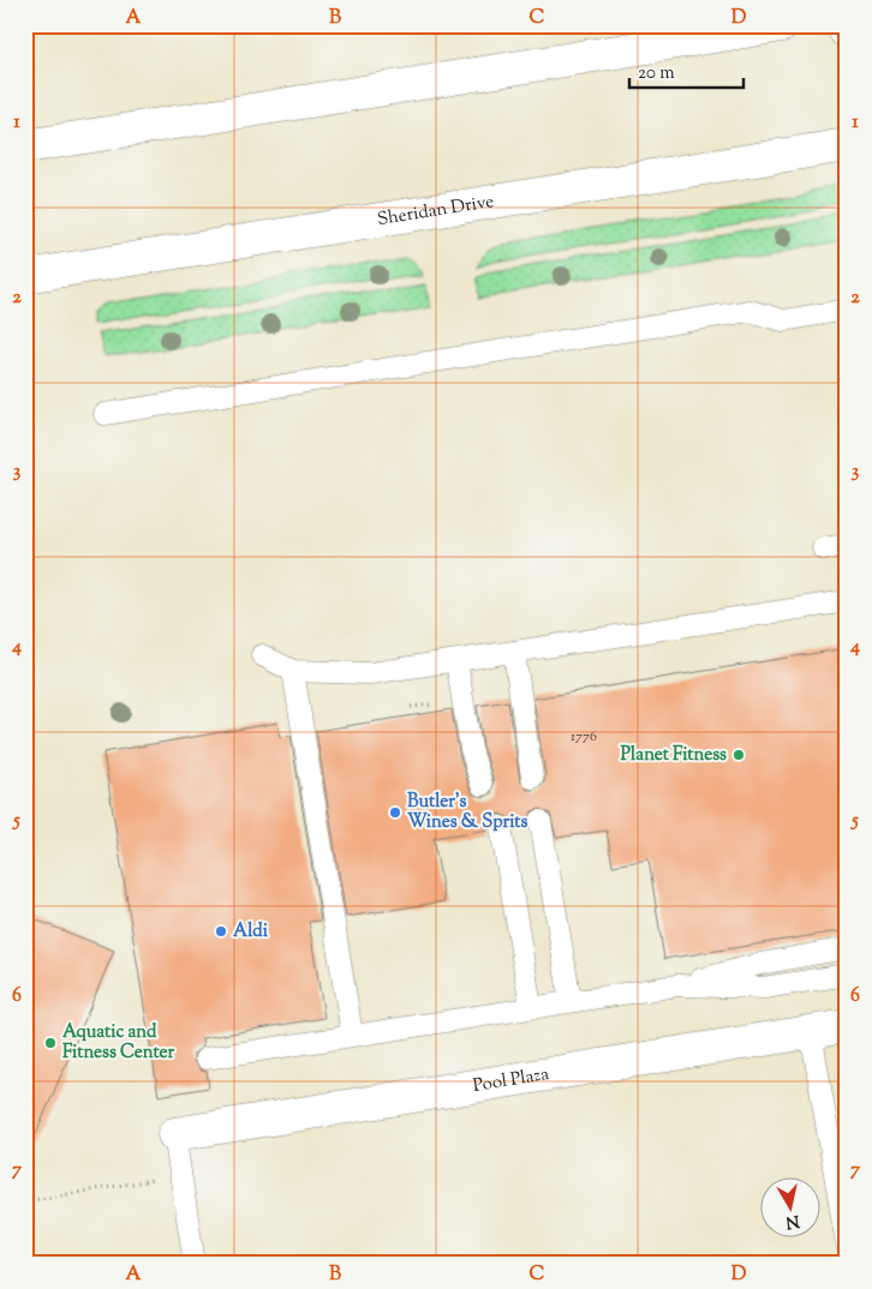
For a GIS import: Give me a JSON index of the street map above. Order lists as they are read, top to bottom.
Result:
{
  "streets": {
    "main road": ["Sheridan Drive", "Pool Plaza"]
  },
  "places": [
    "Planet Fitness",
    "Butler's Wines & Sprits",
    "Aldi",
    "Aquatic and Fitness Center"
  ],
  "house_numbers": ["1776"],
  "scale_bar": "20 m",
  "north": "bottom",
  "grid": {
    "columns": [
      "A",
      "B",
      "C",
      "D"
    ],
    "rows": [
      "1",
      "2",
      "3",
      "4",
      "5",
      "6",
      "7"
    ]
  }
}
